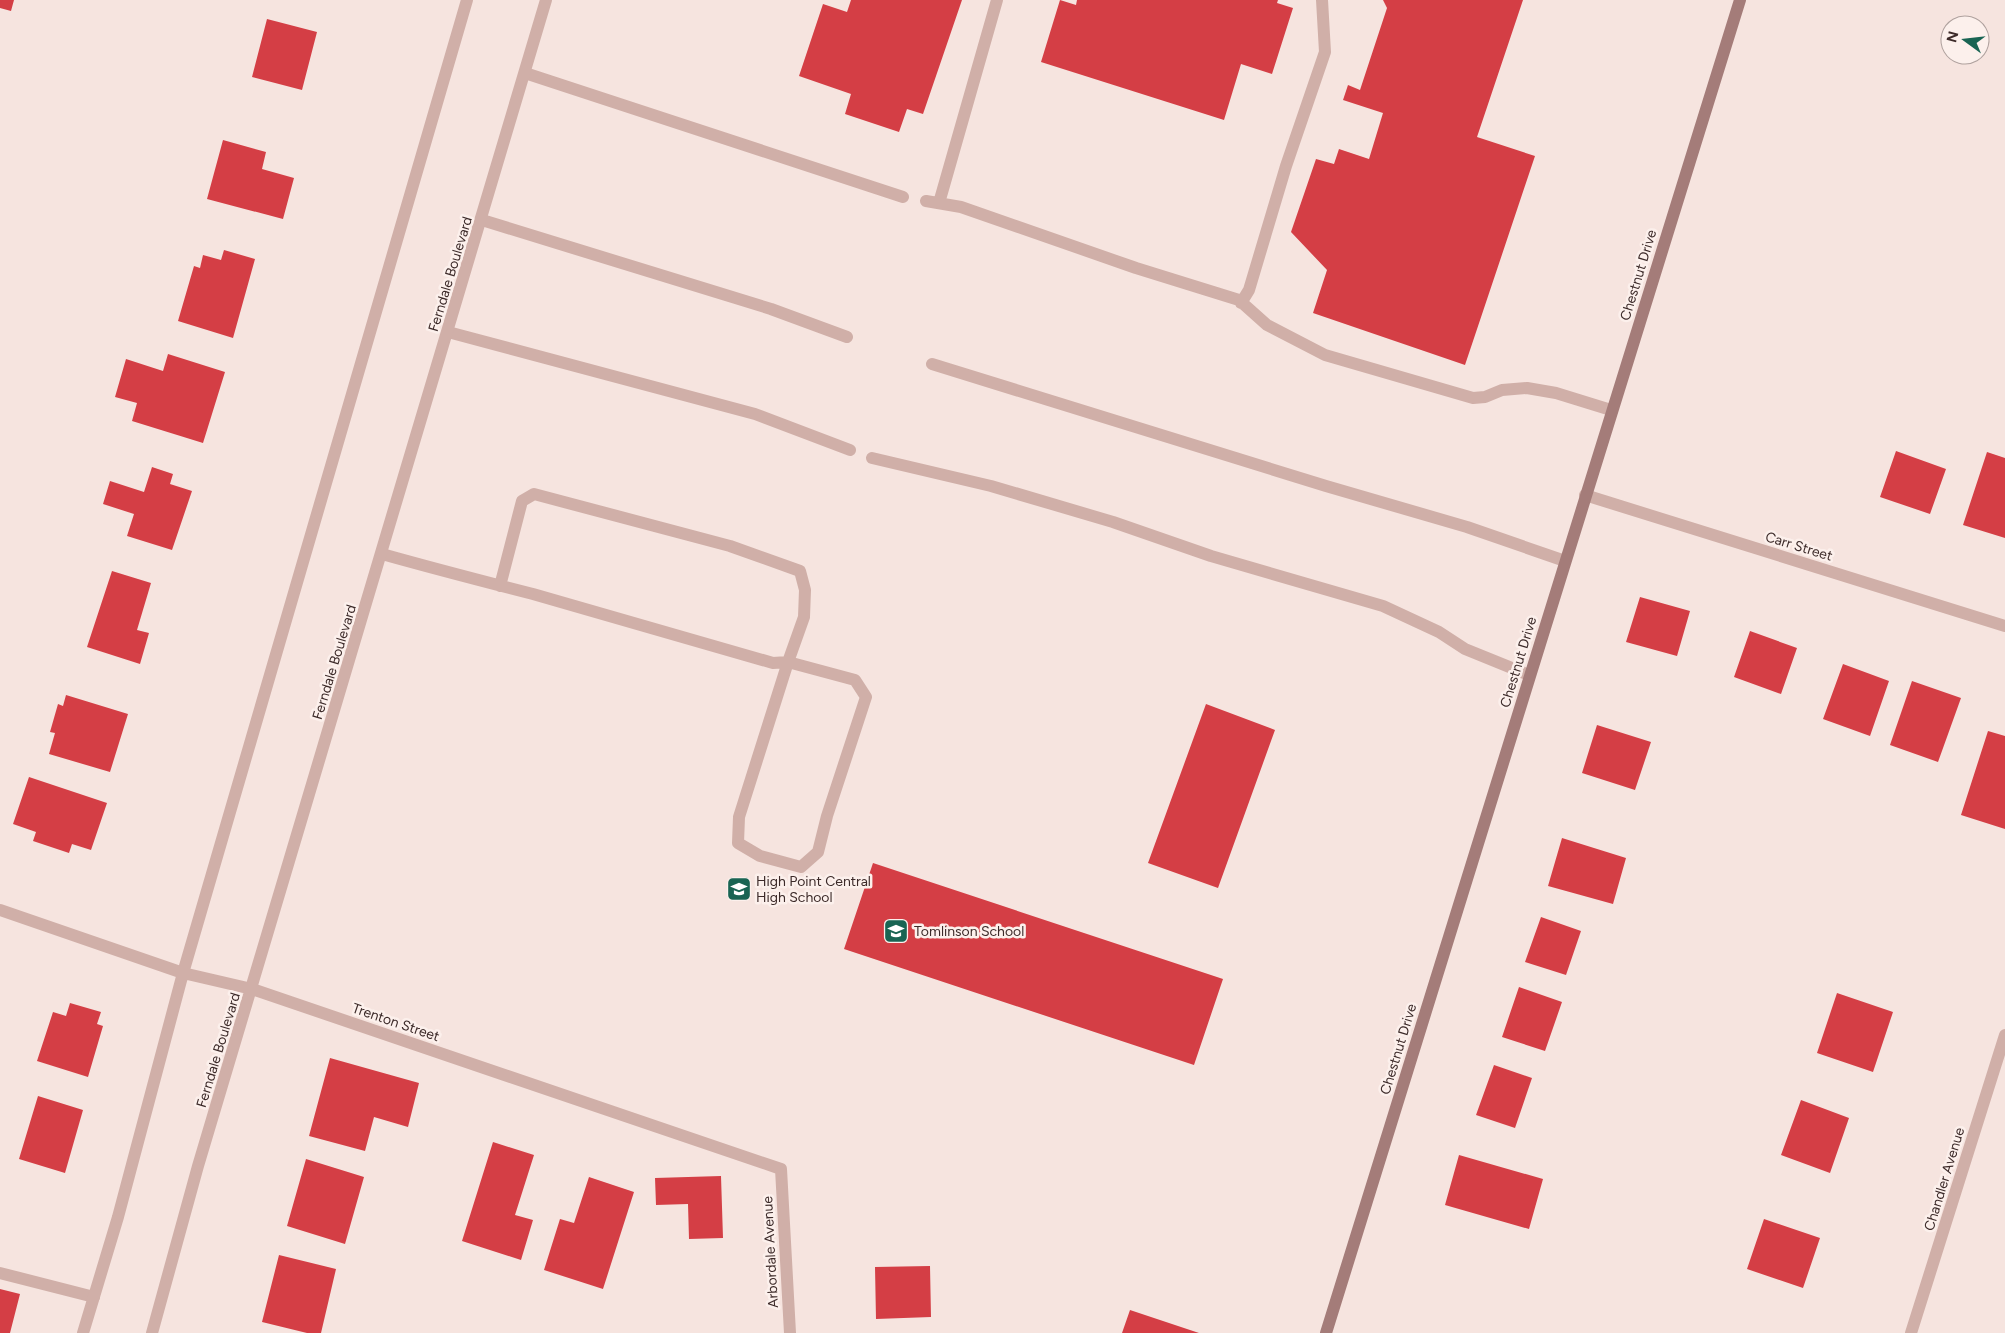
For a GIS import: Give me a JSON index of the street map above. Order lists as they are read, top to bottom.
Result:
{
  "streets": {
    "street": [
      "Ferndale Boulevard",
      "Chestnut Drive",
      "Carr Street",
      "Trenton Street",
      "Chandler Avenue",
      "Arbordale Avenue"
    ]
  },
  "crossings": [
    ["Ferndale Boulevard", "Trenton Street"],
    ["Chestnut Drive", "Carr Street"],
    ["Trenton Street", "Arbordale Avenue"]
  ],
  "places": {
    "school or university": ["High Point Central High School", "Tomlinson School"]
  },
  "north": "left"
}
